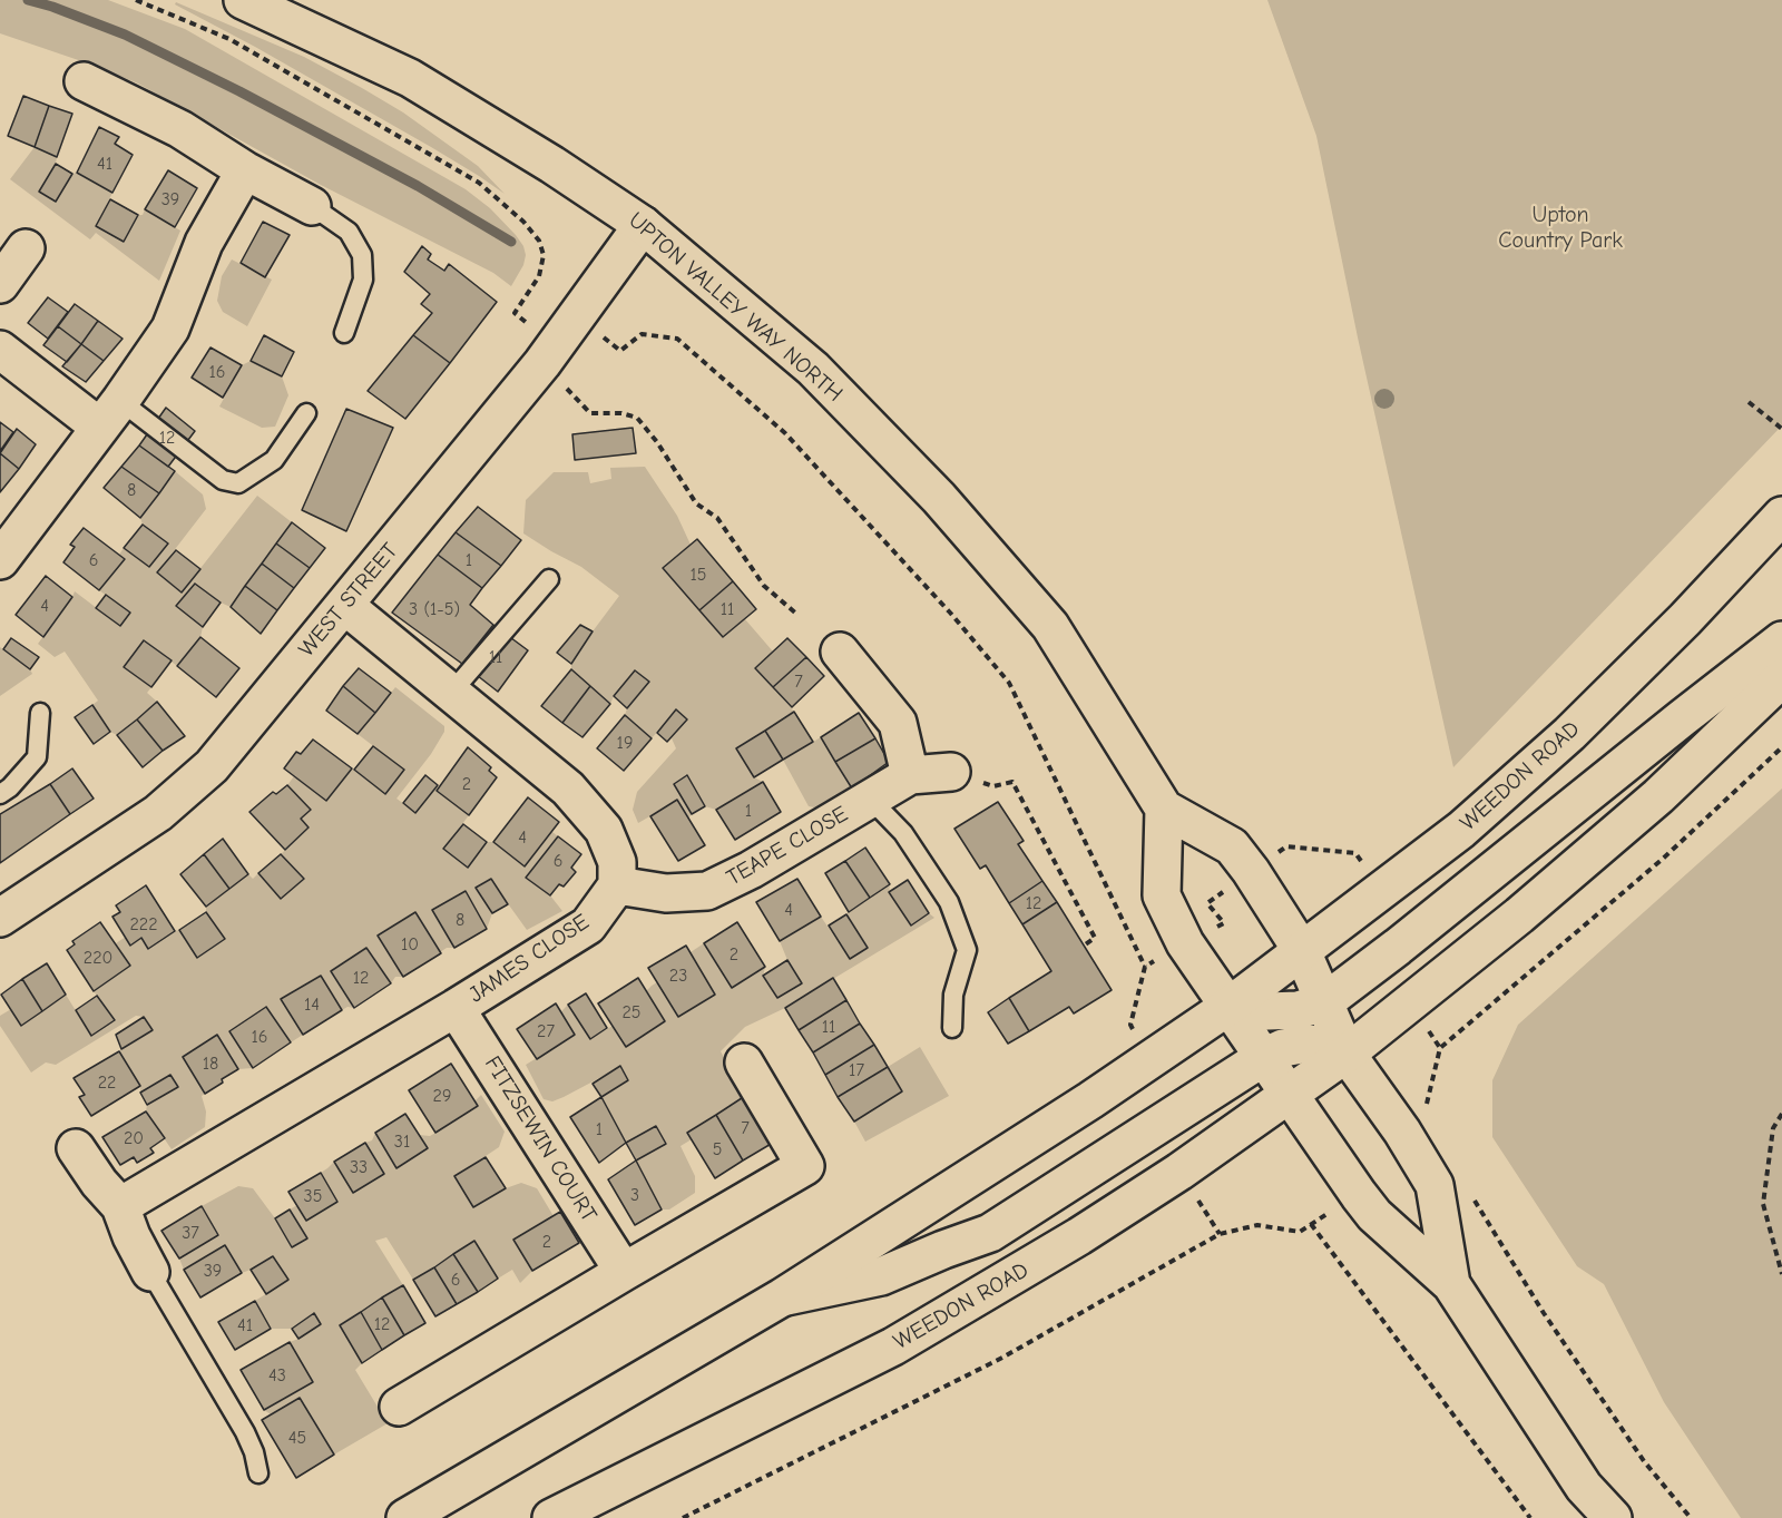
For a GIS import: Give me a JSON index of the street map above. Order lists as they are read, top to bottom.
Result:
{
  "streets": {
    "main road": [
      "UPTON VALLEY WAY NORTH",
      "WEST STREET",
      "WEEDON ROAD",
      "TEAPE CLOSE",
      "JAMES CLOSE",
      "FITZSEWIN COURT"
    ]
  },
  "crossings": [
    ["UPTON VALLEY WAY NORTH", "WEST STREET"],
    ["UPTON VALLEY WAY NORTH", "WEEDON ROAD"],
    ["TEAPE CLOSE", "JAMES CLOSE"],
    ["JAMES CLOSE", "FITZSEWIN COURT"]
  ],
  "parks": ["Upton Country Park"],
  "house_numbers": [
    "41",
    "39",
    "16",
    "12",
    "8",
    "6",
    "1",
    "15",
    "4",
    "3 (1-5)",
    "11",
    "11",
    "7",
    "19",
    "2",
    "1",
    "4",
    "6",
    "12",
    "4",
    "8",
    "222",
    "10",
    "2",
    "220",
    "23",
    "12",
    "14",
    "25",
    "11",
    "27",
    "16",
    "18",
    "17",
    "22",
    "29",
    "7",
    "1",
    "20",
    "31",
    "5",
    "33",
    "3",
    "35",
    "37",
    "2",
    "39",
    "6",
    "12",
    "41",
    "43",
    "45"
  ]
}
